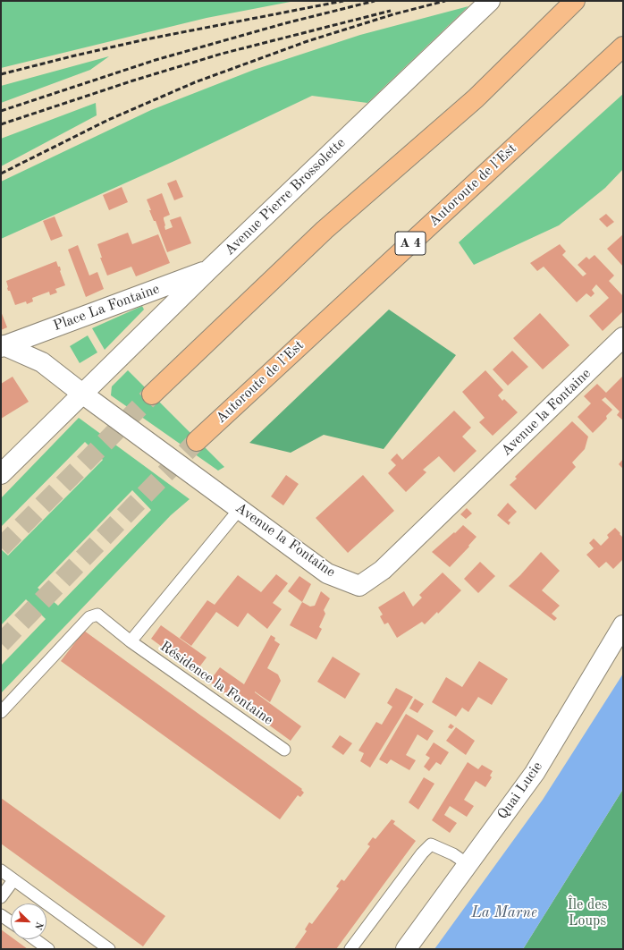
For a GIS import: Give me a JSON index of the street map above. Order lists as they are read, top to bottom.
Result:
{
  "streets": {
    "highway": ["Autoroute de l’Est", "A 4"],
    "street": [
      "Avenue Pierre Brossolette",
      "Place La Fontaine",
      "Avenue la Fontaine",
      "Quai Lucie"
    ],
    "lane": ["Résidence la Fontaine"]
  },
  "crossings": [
    ["Avenue Pierre Brossolette", "Place La Fontaine"],
    ["Avenue Pierre Brossolette", "Avenue la Fontaine"],
    ["Place La Fontaine", "Avenue la Fontaine"]
  ],
  "water": ["La Marne"],
  "parks": ["Île des Loups"],
  "north": "bottom right"
}
